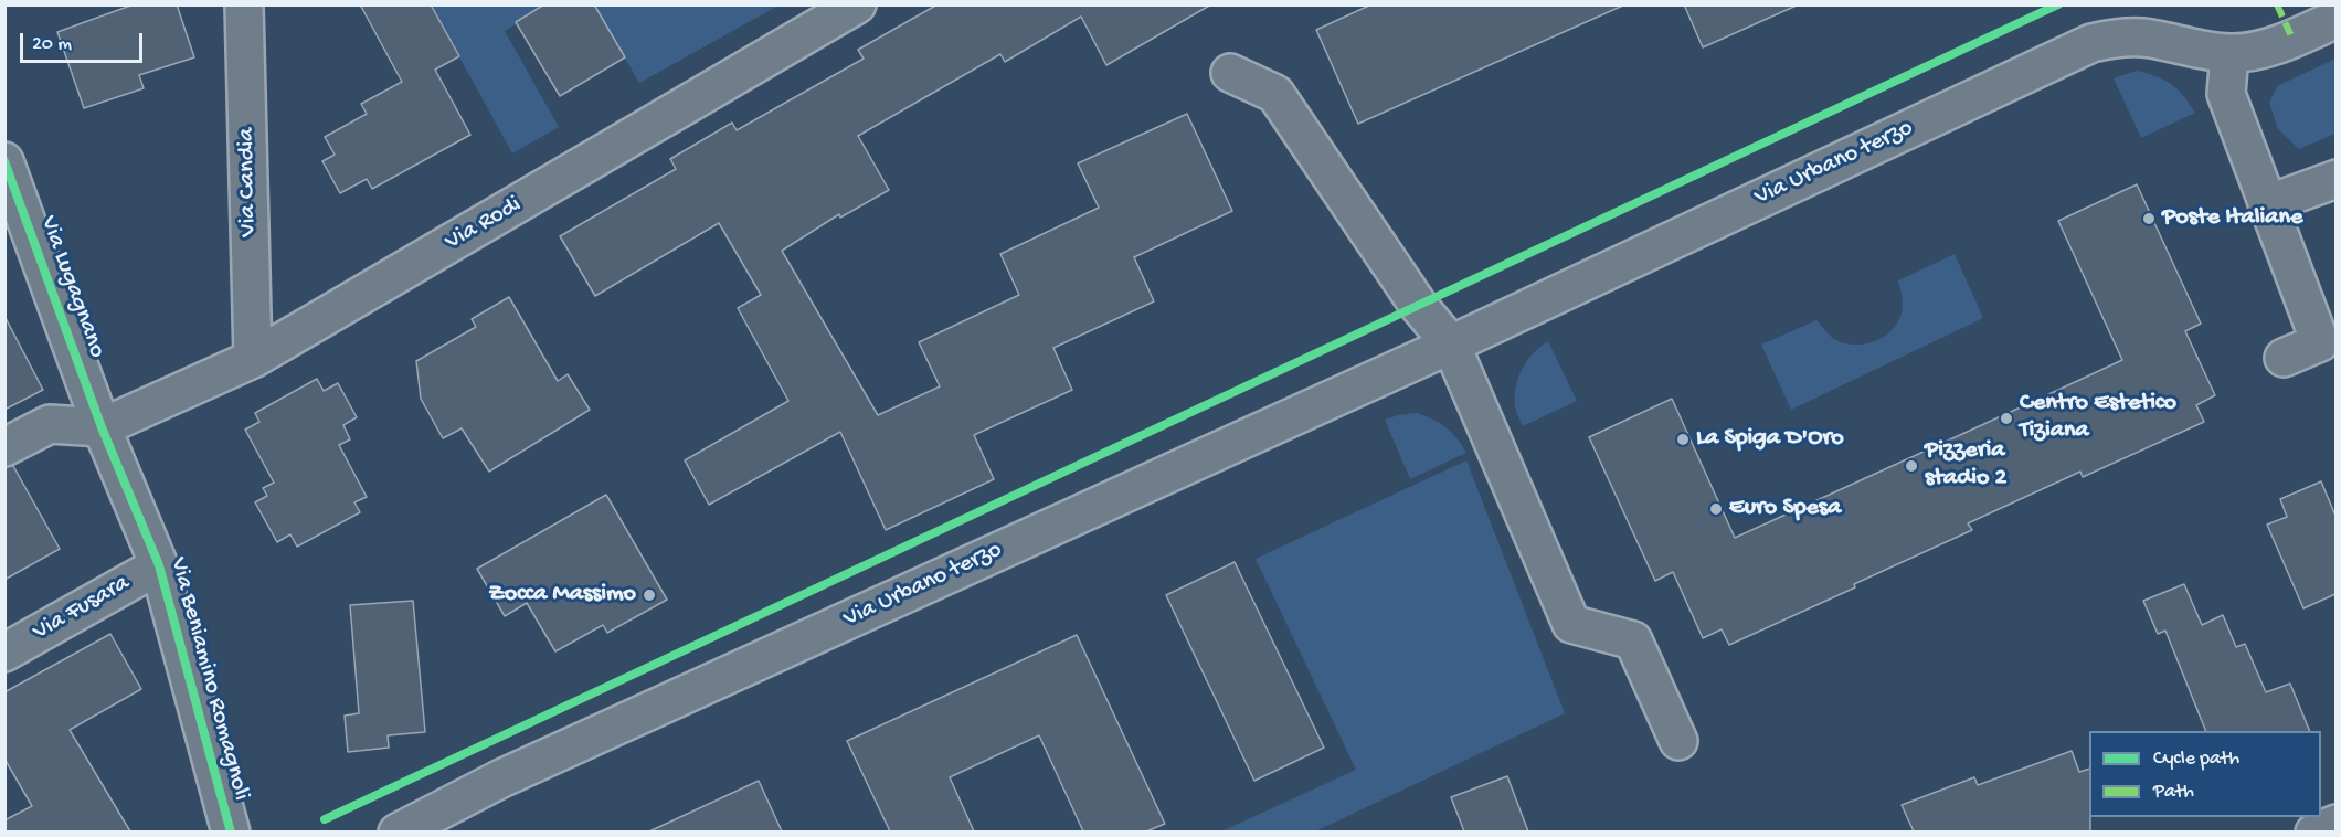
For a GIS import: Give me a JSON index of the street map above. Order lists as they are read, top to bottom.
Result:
{
  "streets": {
    "street": [
      "Via Urbano terzo",
      "Via Candia",
      "Via Rodi",
      "Via Lugagnano",
      "Via Fusara",
      "Via Beniamino Romagnoli"
    ]
  },
  "crossings": [
    ["Via Candia", "Via Rodi"],
    ["Via Rodi", "Via Lugagnano"],
    ["Via Rodi", "Via Beniamino Romagnoli"],
    ["Via Lugagnano", "Via Beniamino Romagnoli"],
    ["Via Fusara", "Via Beniamino Romagnoli"]
  ],
  "places": [
    "Poste Italiane",
    "Centro Estetico Tiziana",
    "La Spiga D'Oro",
    "Pizzeria stadio 2",
    "Euro Spesa",
    "Zocca Massimo"
  ],
  "legend": ["Cycle path", "Path"],
  "scale_bar": "20 m"
}
